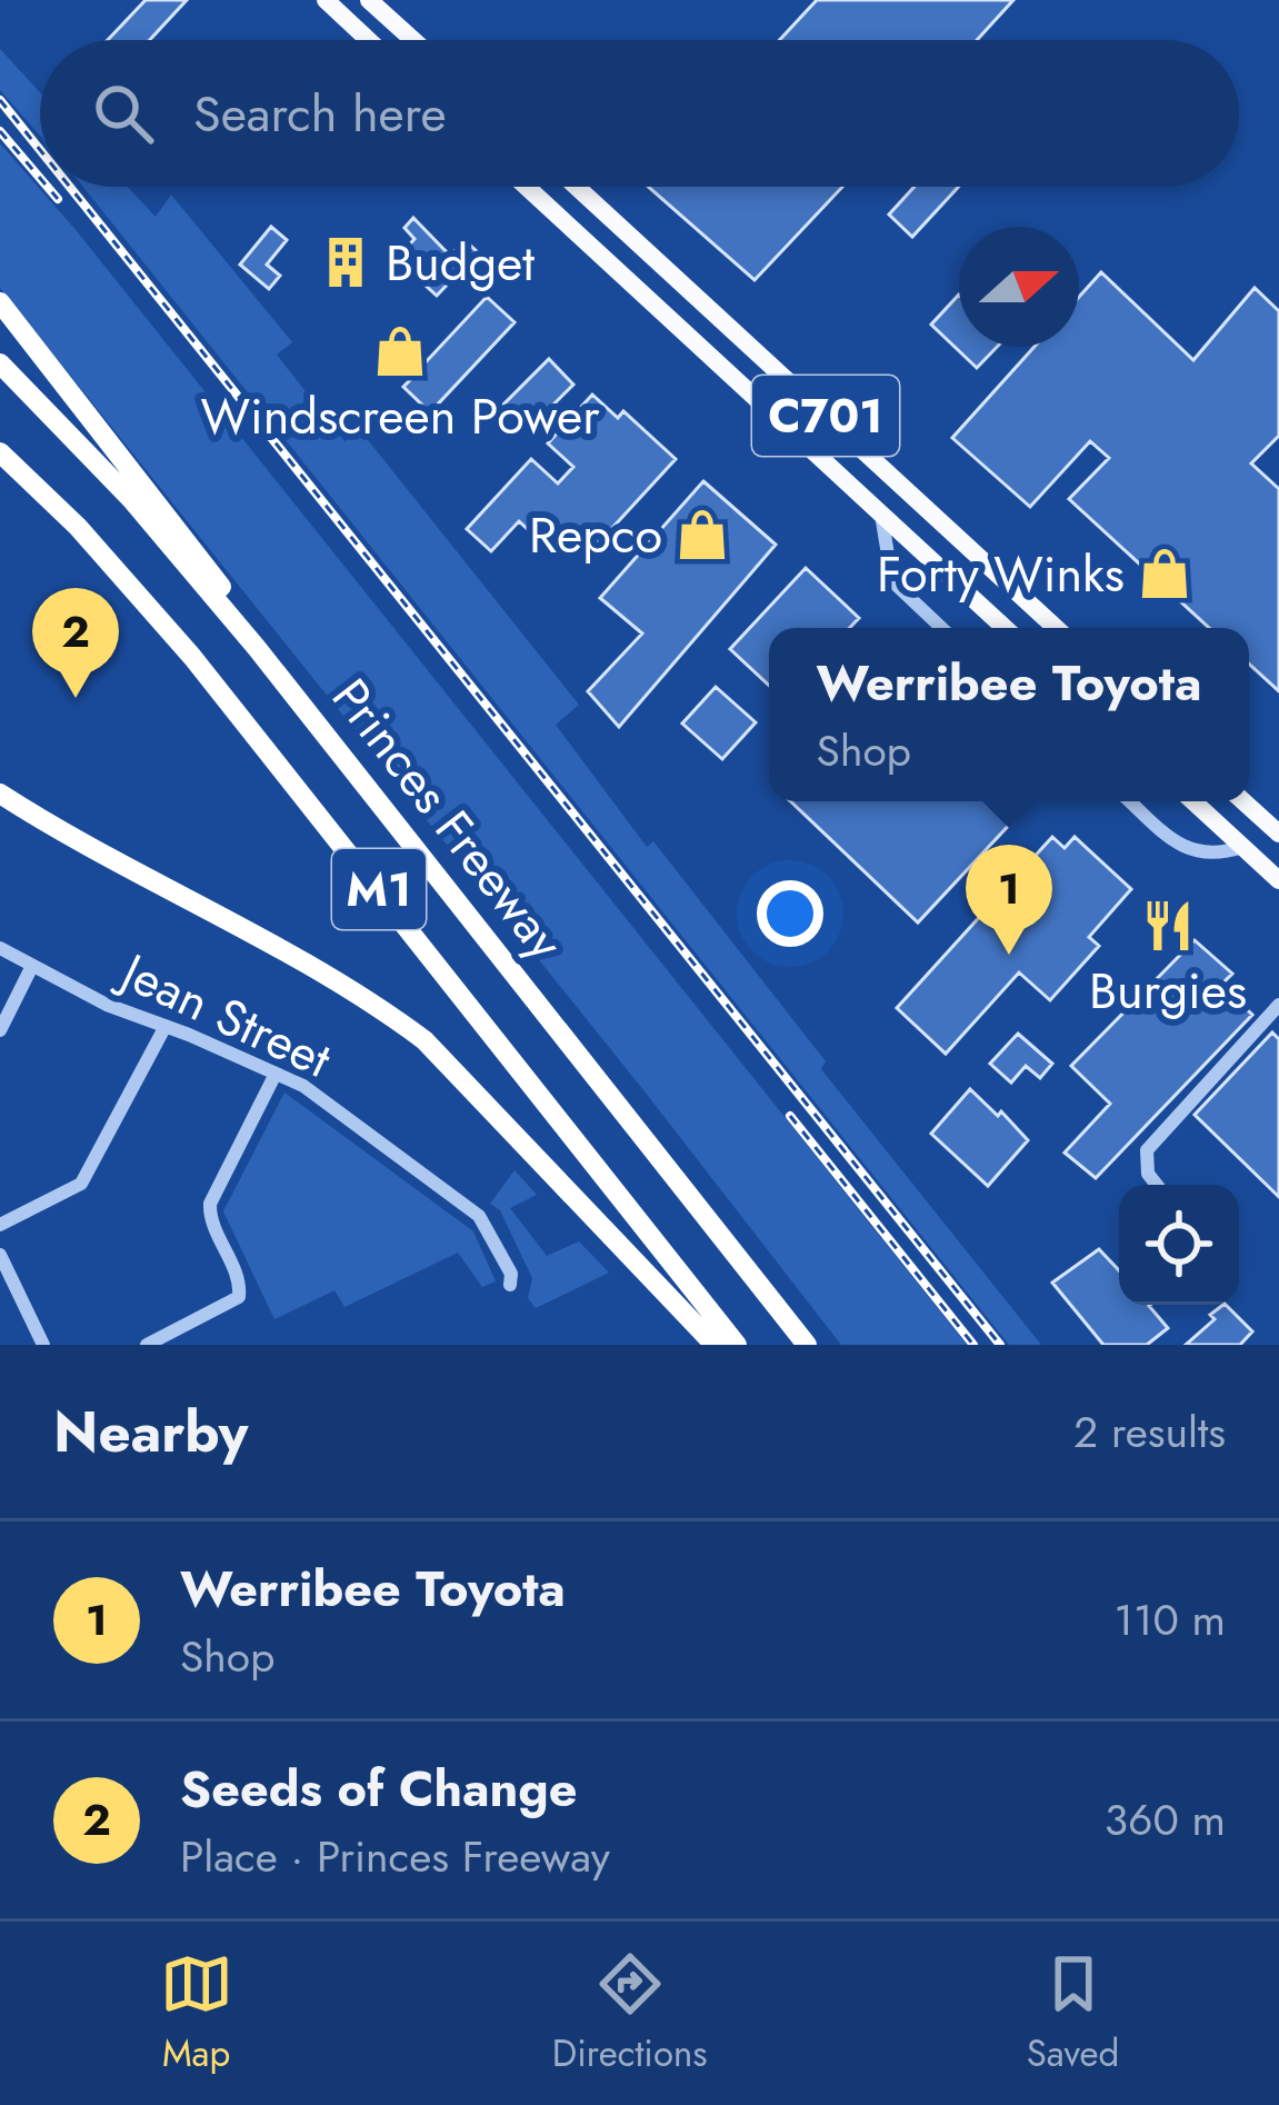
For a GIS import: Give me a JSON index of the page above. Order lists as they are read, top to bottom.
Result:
{
  "streets": {
    "highway": ["Princes Freeway", "M1"],
    "main road": ["C701"],
    "street": ["Jean Street"]
  },
  "places": {
    "building": ["Budget"],
    "shop": ["Windscreen Power", "Repco", "Forty Winks"],
    "restaurant": ["Burgies"]
  },
  "north": "right",
  "page": {
    "search": "Search here",
    "pins": ["2", "1"],
    "popup": ["Werribee Toyota", "Shop"],
    "heading": ["Nearby", "2 results"],
    "list": [
      {
        "mark": "1",
        "name": "Werribee Toyota",
        "note": "Shop",
        "value": "110 m"
      },
      {
        "mark": "2",
        "name": "Seeds of Change",
        "note": "Place · Princes Freeway",
        "value": "360 m"
      }
    ],
    "nav": ["Map", "Directions", "Saved"]
  }
}
